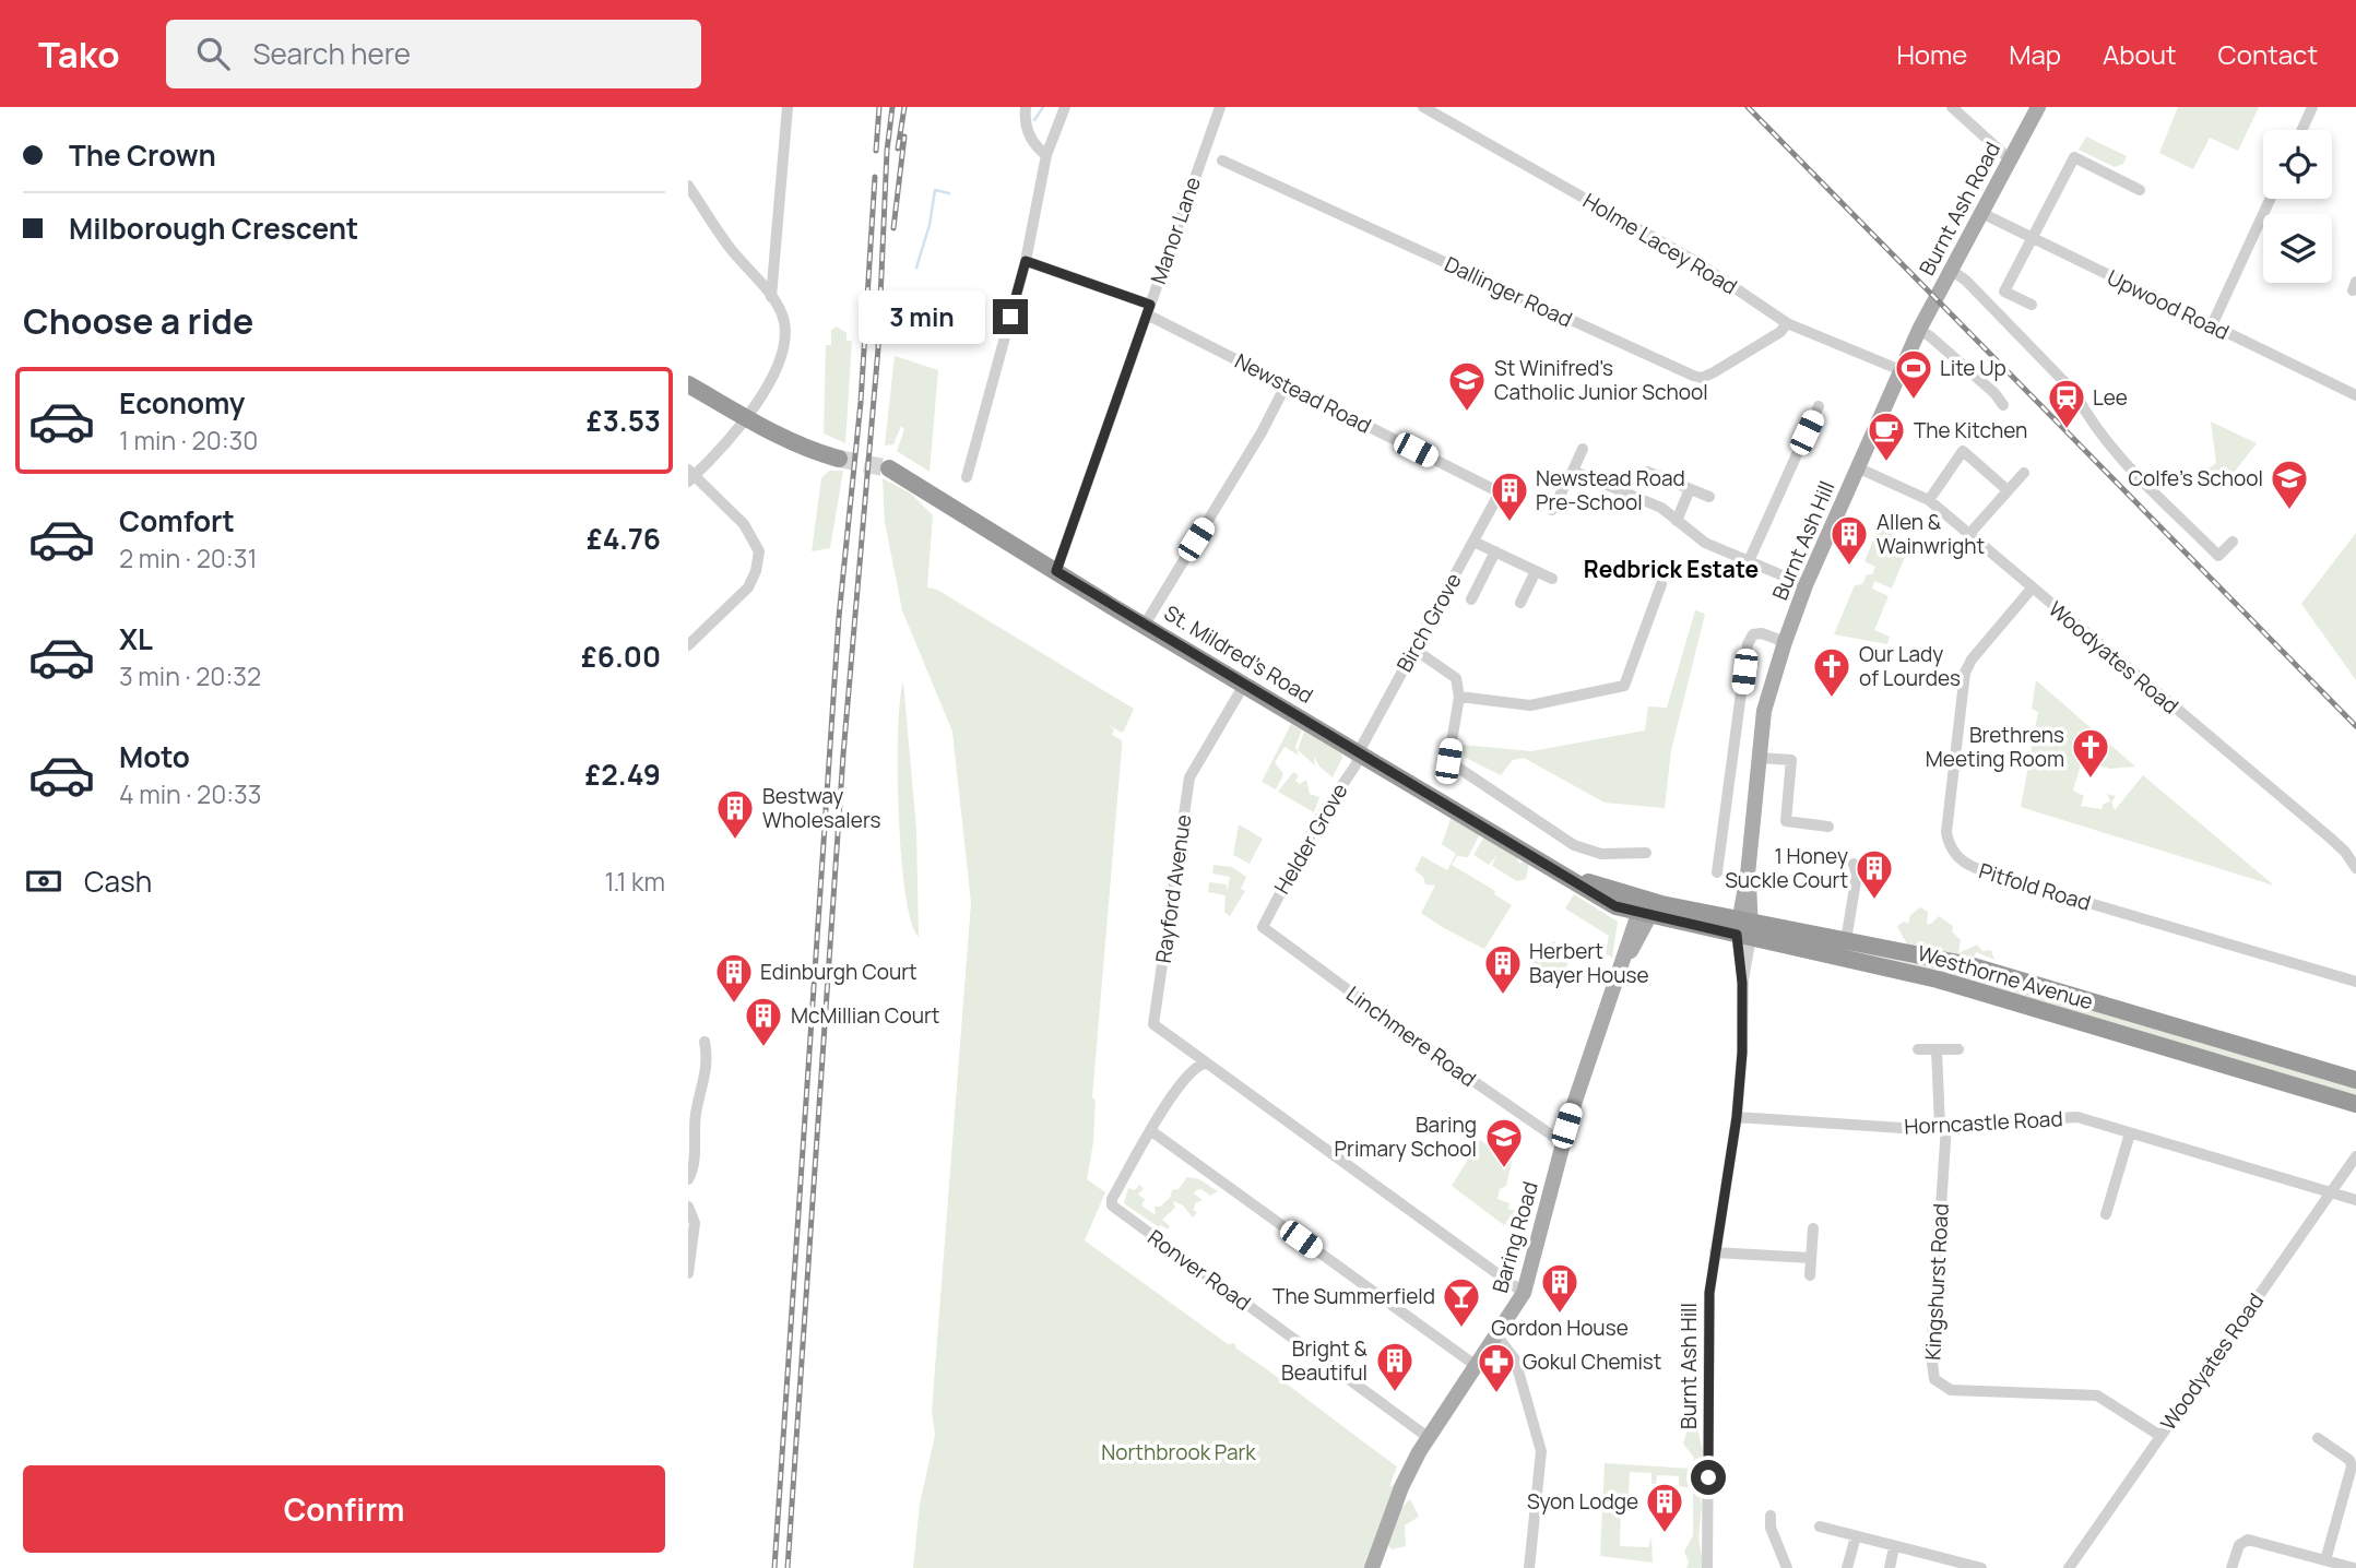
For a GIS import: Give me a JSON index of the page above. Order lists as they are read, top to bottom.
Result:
{
  "streets": {
    "highway": ["St. Mildred's Road", "Westhorne Avenue"],
    "main road": ["Burnt Ash Road", "Burnt Ash Hill", "Baring Road"],
    "street": [
      "Manor Lane",
      "Holme Lacey Road",
      "Dallinger Road",
      "Upwood Road",
      "Newstead Road",
      "Birch Grove",
      "Woodyates Road",
      "Helder Grove",
      "Pitfold Road",
      "Rayford Avenue",
      "Linchmere Road",
      "Horncastle Road",
      "Ronver Road",
      "Kingshurst Road"
    ]
  },
  "crossings": [
    ["Burnt Ash Road", "Upwood Road"],
    ["Burnt Ash Road", "Burnt Ash Hill"],
    ["Manor Lane", "Newstead Road"],
    ["Manor Lane", "St. Mildred's Road"],
    ["Holme Lacey Road", "Dallinger Road"],
    ["Holme Lacey Road", "Burnt Ash Hill"],
    ["Newstead Road", "Birch Grove"],
    ["Burnt Ash Hill", "Woodyates Road"],
    ["Burnt Ash Hill", "Westhorne Avenue"],
    ["Burnt Ash Hill", "Horncastle Road"],
    ["Birch Grove", "St. Mildred's Road"],
    ["Birch Grove", "Helder Grove"],
    ["St. Mildred's Road", "Helder Grove"],
    ["St. Mildred's Road", "Rayford Avenue"],
    ["St. Mildred's Road", "Westhorne Avenue"],
    ["St. Mildred's Road", "Baring Road"],
    ["Woodyates Road", "Pitfold Road"],
    ["Woodyates Road", "Horncastle Road"],
    ["Woodyates Road", "Kingshurst Road"],
    ["Helder Grove", "Linchmere Road"],
    ["Rayford Avenue", "Baring Road"],
    ["Rayford Avenue", "Ronver Road"],
    ["Westhorne Avenue", "Baring Road"],
    ["Linchmere Road", "Baring Road"],
    ["Horncastle Road", "Kingshurst Road"],
    ["Baring Road", "Ronver Road"]
  ],
  "districts": ["Redbrick Estate"],
  "parks": ["Northbrook Park"],
  "places": {
    "sports": ["Lite Up"],
    "school or university": ["St Winifred's Catholic Junior School", "Colfe's School", "Baring Primary School"],
    "station": ["Lee"],
    "cafe": ["The Kitchen"],
    "building": [
      "Newstead Road Pre-School",
      "Allen & Wainwright",
      "Bestway Wholesalers",
      "1 Honey Suckle Court",
      "Herbert Bayer House",
      "Edinburgh Court",
      "McMillian Court",
      "Gordon House",
      "Bright & Beautiful",
      "Syon Lodge"
    ],
    "church": ["Our Lady of Lourdes", "Brethrens Meeting Room"],
    "bar": ["The Summerfield"],
    "pharmacy": ["Gokul Chemist"]
  },
  "page": {
    "header": "Tako",
    "search": "Search here",
    "nav": [
      "Home",
      "Map",
      "About",
      "Contact"
    ],
    "banner": ["The Crown", "Milborough Crescent"],
    "heading": "Choose a ride",
    "bubble": "3 min",
    "list": [
      {
        "name": "Economy",
        "note": "1 min · 20:30",
        "value": "£3.53"
      },
      {
        "name": "Comfort",
        "note": "2 min · 20:31",
        "value": "£4.76"
      },
      {
        "name": "XL",
        "note": "3 min · 20:32",
        "value": "£6.00"
      },
      {
        "name": "Moto",
        "note": "4 min · 20:33",
        "value": "£2.49"
      }
    ],
    "pay": ["Cash", "1.1 km"],
    "buttons": "Confirm"
  }
}
